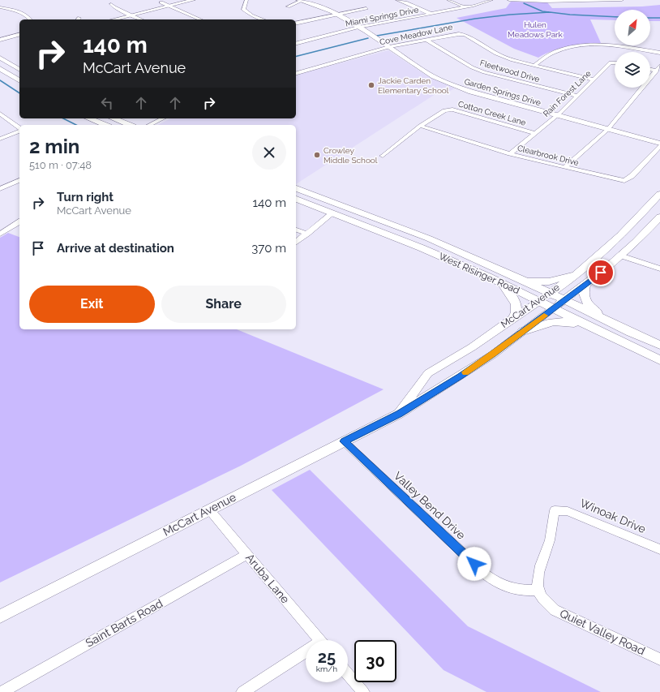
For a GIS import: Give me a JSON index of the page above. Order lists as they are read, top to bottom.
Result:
{
  "streets": {
    "main road": ["West Risinger Road", "McCart Avenue"],
    "street": [
      "Miami Springs Drive",
      "Cove Meadow Lane",
      "Fleetwood Drive",
      "Garden Springs Drive",
      "Rain Forest Lane",
      "Cotton Creek Lane",
      "Clearbrook Drive",
      "Valley Bend Drive",
      "Winoak Drive",
      "Aruba Lane",
      "Saint Barts Road",
      "Quiet Valley Road"
    ]
  },
  "crossings": [
    ["Miami Springs Drive", "Garden Springs Drive"],
    ["Cove Meadow Lane", "Fleetwood Drive"],
    ["Cove Meadow Lane", "Garden Springs Drive"],
    ["Cove Meadow Lane", "Rain Forest Lane"],
    ["Fleetwood Drive", "Rain Forest Lane"],
    ["Garden Springs Drive", "Rain Forest Lane"],
    ["Rain Forest Lane", "Cotton Creek Lane"],
    ["Rain Forest Lane", "Clearbrook Drive"],
    ["Cotton Creek Lane", "Clearbrook Drive"],
    ["West Risinger Road", "McCart Avenue"],
    ["McCart Avenue", "Valley Bend Drive"],
    ["McCart Avenue", "Aruba Lane"],
    ["Valley Bend Drive", "Winoak Drive"],
    ["Valley Bend Drive", "Quiet Valley Road"],
    ["Winoak Drive", "Quiet Valley Road"],
    ["Aruba Lane", "Saint Barts Road"]
  ],
  "parks": ["Hulen Meadows Park"],
  "places": ["Jackie Carden Elementary School", "Crowley Middle School"],
  "north": "top right",
  "page": {
    "turn": ["140 m", "McCart Avenue"],
    "heading": ["2 min", "510 m · 07:48"],
    "list": [
      {
        "name": "Turn right",
        "note": "McCart Avenue",
        "value": "140 m"
      },
      {
        "name": "Arrive at destination",
        "value": "370 m"
      }
    ],
    "buttons": ["Exit", "Share"],
    "speed": "25 km/h",
    "limit": "30"
  }
}
